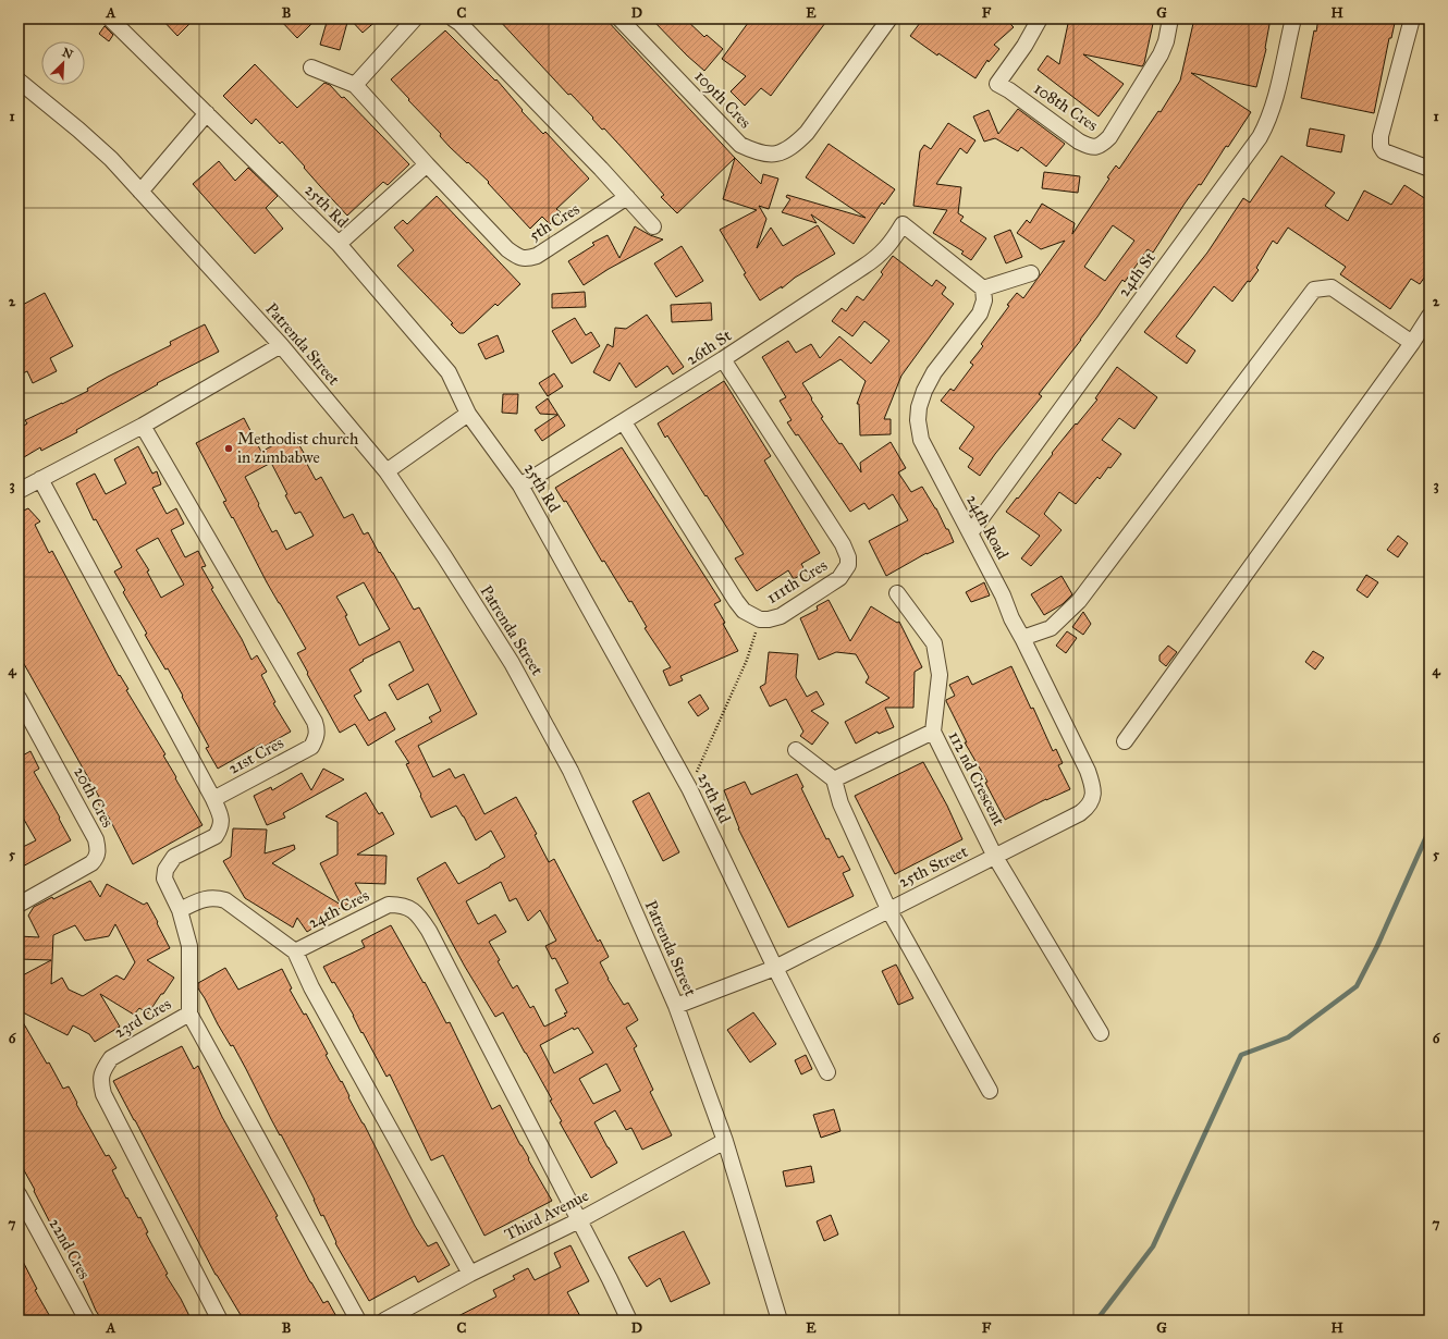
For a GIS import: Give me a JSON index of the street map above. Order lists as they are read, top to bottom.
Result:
{
  "streets": {
    "street": [
      "109th Cres",
      "108th Cres",
      "25th Rd",
      "5th Cres",
      "24th St",
      "Patrenda Street",
      "26th St",
      "24th Road",
      "111th Cres",
      "21st Cres",
      "112 nd Crescent",
      "20th Cres",
      "25th Street",
      "24th Cres",
      "23rd Cres",
      "Third Avenue",
      "22nd Cres"
    ]
  },
  "crossings": [
    ["25th Rd", "26th St"],
    ["25th Rd", "25th Street"],
    ["24th St", "24th Road"],
    ["Patrenda Street", "Third Avenue"],
    ["26th St", "24th Road"],
    ["26th St", "111th Cres"],
    ["24th Road", "25th Street"],
    ["112 nd Crescent", "25th Street"],
    ["24th Cres", "Third Avenue"]
  ],
  "places": ["Methodist church in zimbabwe"],
  "north": "top right",
  "grid": {
    "columns": [
      "A",
      "B",
      "C",
      "D",
      "E",
      "F",
      "G",
      "H"
    ],
    "rows": [
      "1",
      "2",
      "3",
      "4",
      "5",
      "6",
      "7"
    ]
  }
}
